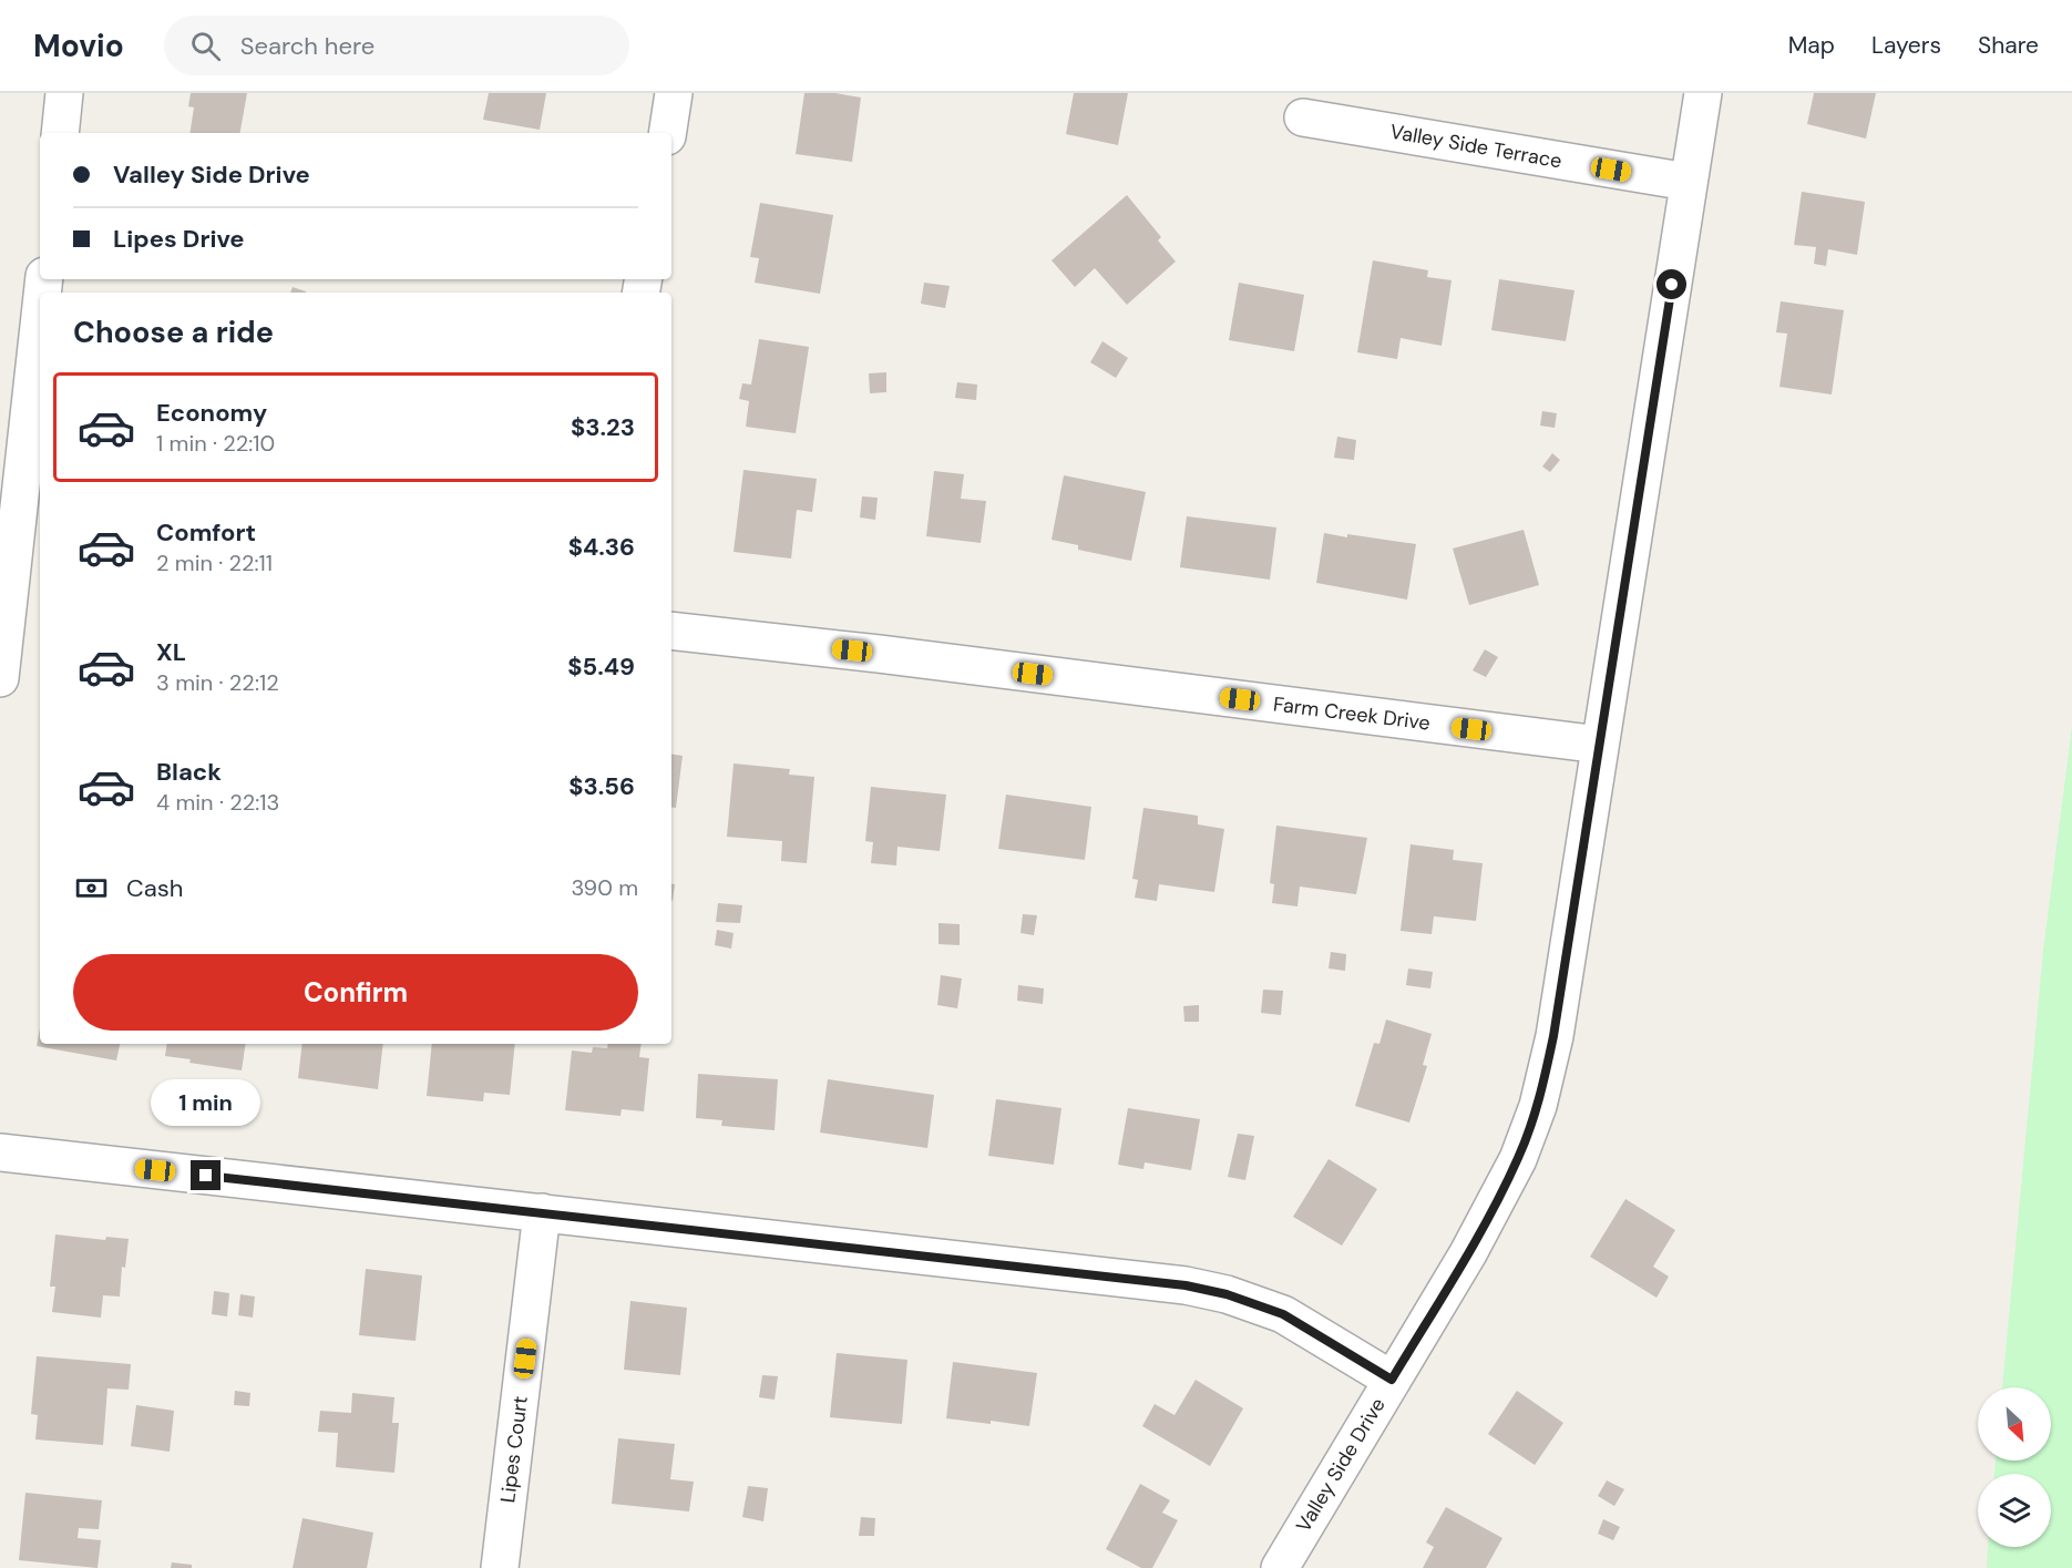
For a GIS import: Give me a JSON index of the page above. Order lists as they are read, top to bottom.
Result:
{
  "streets": {
    "street": [
      "Valley Side Terrace",
      "Farm Creek Drive",
      "Lipes Court",
      "Valley Side Drive"
    ]
  },
  "crossings": [
    ["Valley Side Terrace", "Valley Side Drive"],
    ["Farm Creek Drive", "Valley Side Drive"]
  ],
  "north": "bottom right",
  "page": {
    "header": "Movio",
    "search": "Search here",
    "nav": ["Map", "Layers", "Share"],
    "banner": ["Valley Side Drive", "Lipes Drive"],
    "heading": "Choose a ride",
    "list": [
      {
        "name": "Economy",
        "note": "1 min · 22:10",
        "value": "$3.23"
      },
      {
        "name": "Comfort",
        "note": "2 min · 22:11",
        "value": "$4.36"
      },
      {
        "name": "XL",
        "note": "3 min · 22:12",
        "value": "$5.49"
      },
      {
        "name": "Black",
        "note": "4 min · 22:13",
        "value": "$3.56"
      }
    ],
    "pay": ["Cash", "390 m"],
    "buttons": "Confirm",
    "bubble": "1 min"
  }
}
